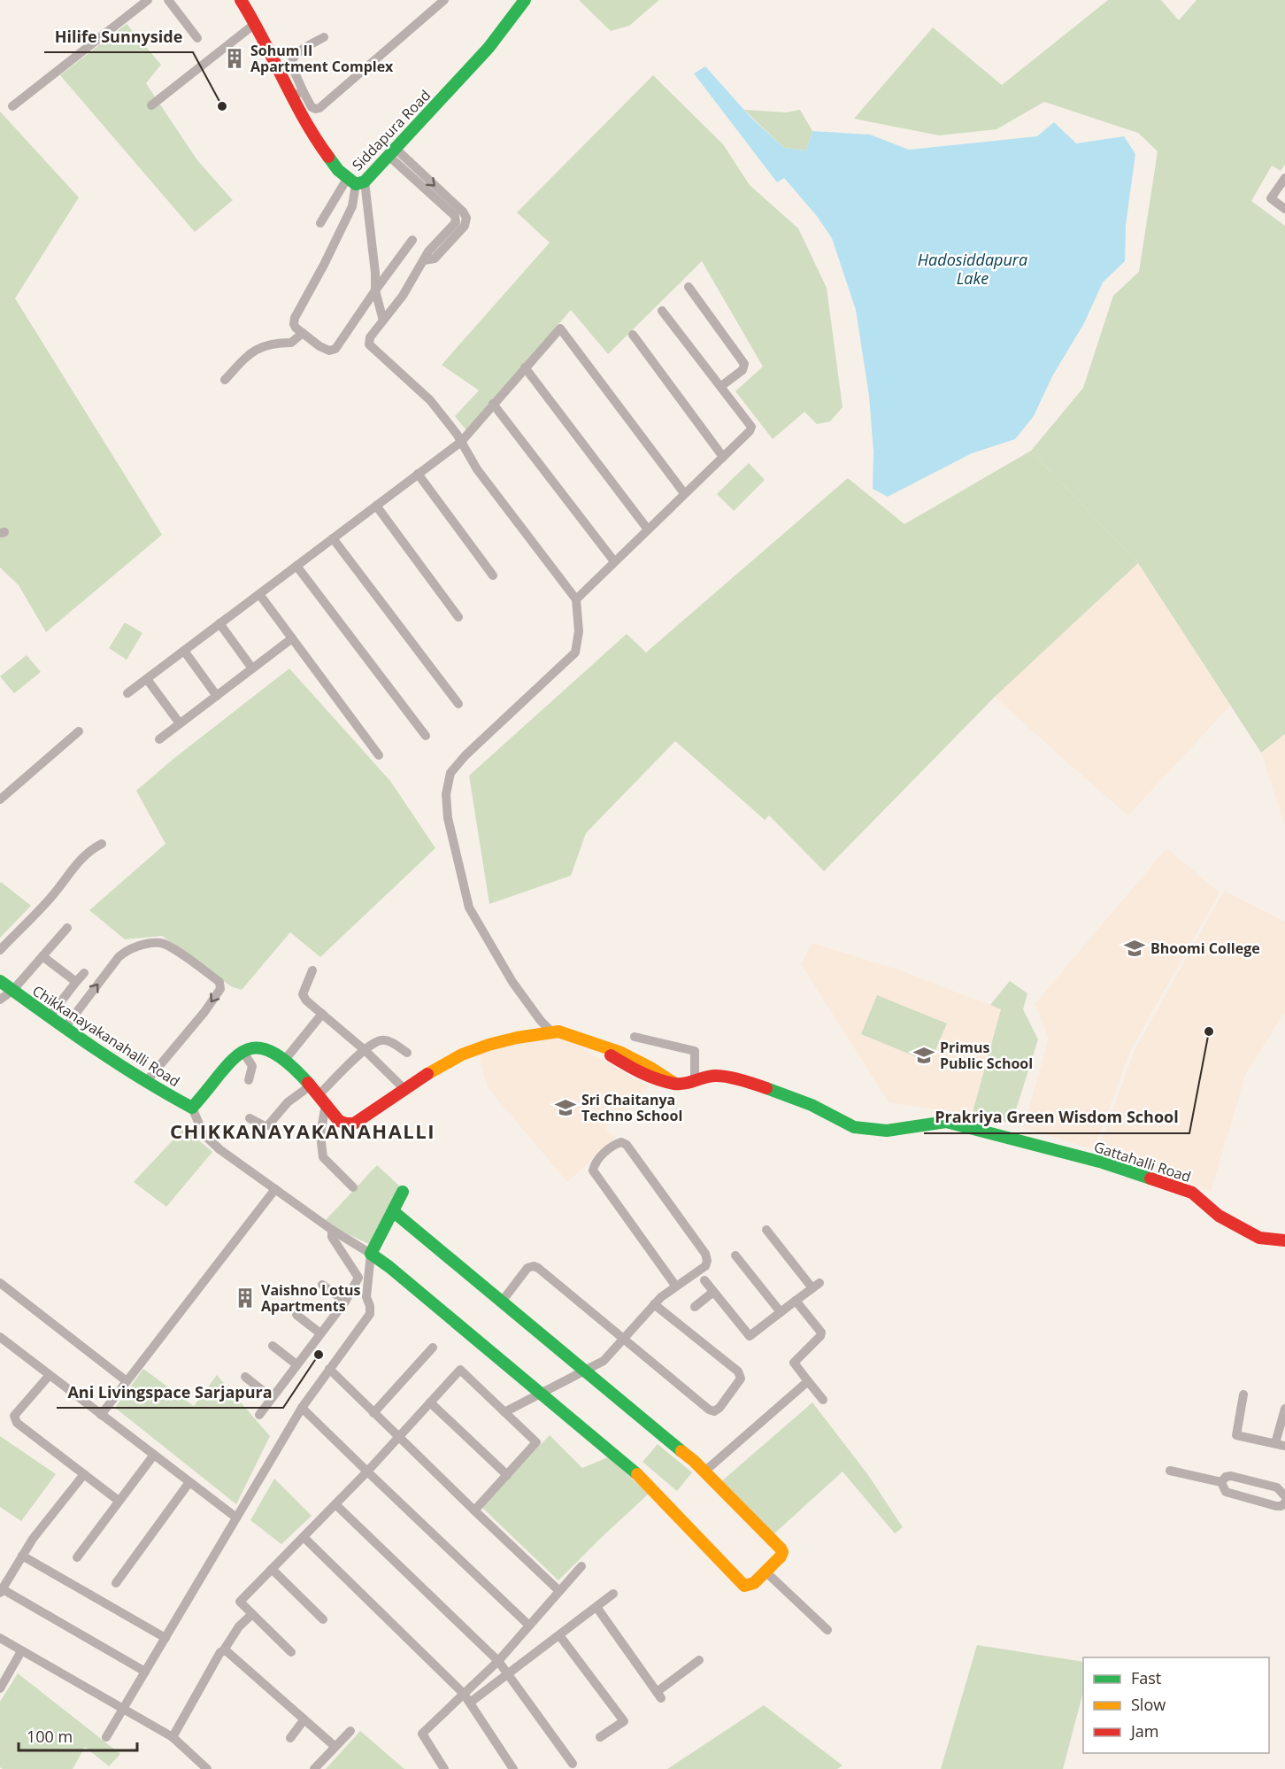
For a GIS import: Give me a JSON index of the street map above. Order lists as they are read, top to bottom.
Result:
{
  "streets": {
    "street": ["Siddapura Road", "Chikkanayakanahalli Road", "Gattahalli Road"]
  },
  "districts": ["CHIKKANAYAKANAHALLI"],
  "water": ["Hadosiddapura Lake"],
  "places": {
    "building": ["Sohum II Apartment Complex", "Vaishno Lotus Apartments"],
    "other": ["Hilife Sunnyside", "Prakriya Green Wisdom School", "Ani Livingspace Sarjapura"],
    "school or university": ["Bhoomi College", "Primus Public School", "Sri Chaitanya Techno School"]
  },
  "legend": ["Fast", "Slow", "Jam"],
  "scale_bar": "100 m"
}
